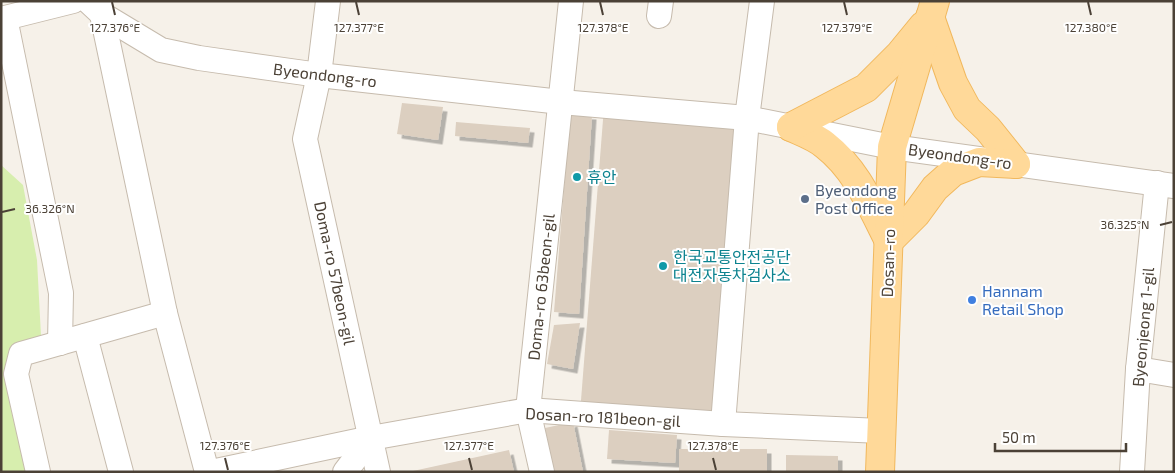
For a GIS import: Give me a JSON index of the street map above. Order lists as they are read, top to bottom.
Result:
{
  "streets": {
    "main road": ["Dosan-ro"],
    "street": [
      "Byeondong-ro",
      "Doma-ro 57beon-gil",
      "Doma-ro 63beon-gil",
      "Byeonjeong 1-gil",
      "Dosan-ro 181beon-gil"
    ]
  },
  "crossings": [
    ["Byeondong-ro", "Dosan-ro"],
    ["Byeondong-ro", "Doma-ro 57beon-gil"],
    ["Byeondong-ro", "Doma-ro 63beon-gil"],
    ["Byeondong-ro", "Byeonjeong 1-gil"],
    ["Dosan-ro", "Dosan-ro 181beon-gil"],
    ["Doma-ro 57beon-gil", "Dosan-ro 181beon-gil"],
    ["Doma-ro 63beon-gil", "Dosan-ro 181beon-gil"]
  ],
  "places": [
    "휴안",
    "Byeondong Post Office",
    "한국교통안전공단 대전자동차검사소",
    "Hannam Retail Shop"
  ],
  "scale_bar": "50 m",
  "coordinates": [
    "127.376°E",
    "127.377°E",
    "127.379°E",
    "127.380°E",
    "127.378°E",
    "36.326°N",
    "36.325°N"
  ]
}
